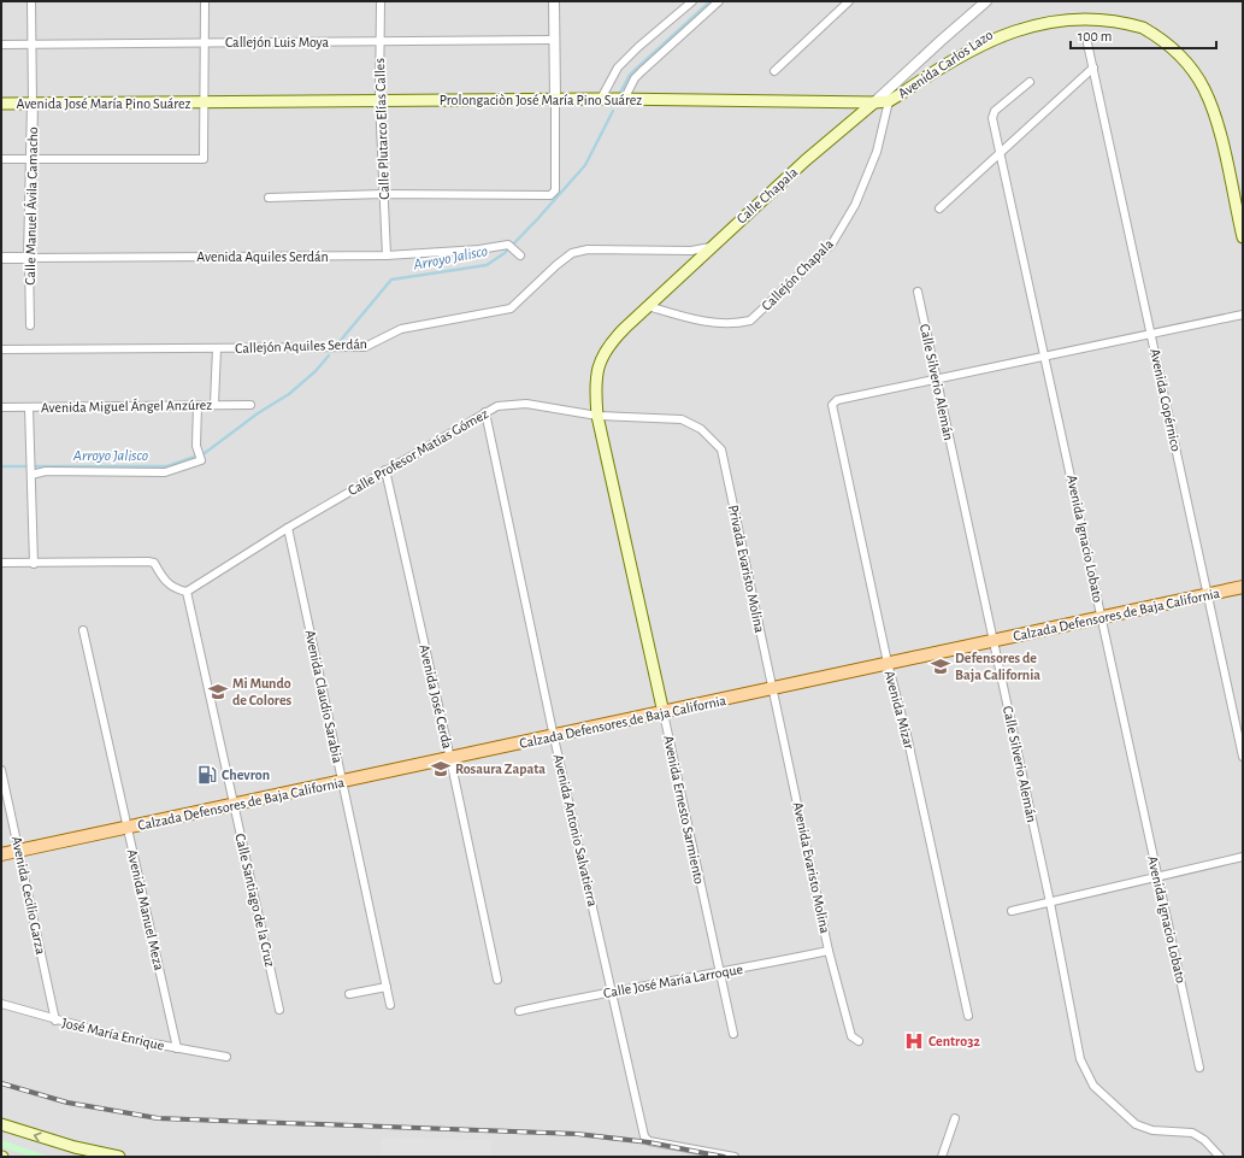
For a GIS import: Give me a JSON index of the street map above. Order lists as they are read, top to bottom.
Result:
{
  "streets": {
    "main road": [
      "Avenida Carlos Lazo",
      "Prolongaciòn José María Pino Suárez",
      "Avenida José María Pino Suárez",
      "Calle Chapala",
      "Calzada Defensores de Baja California",
      "Avenida Ernesto Sarmiento"
    ],
    "street": [
      "Callejón Luis Moya",
      "Calle Plutarco Elías Calles",
      "Calle Manuel Ávila Camacho",
      "Avenida Aquiles Serdán",
      "Callejón Chapala",
      "Callejón Aquiles Serdán",
      "Calle Silverio Alemán",
      "Avenida Copérnico",
      "Avenida Miguel Ángel Anzúrez",
      "Calle Profesor Matías Gómez",
      "Avenida Ignacio Lobato",
      "Privada Evaristo Molina",
      "Avenida Claudio Sarabia",
      "Avenida José Cerda",
      "Avenida Mizar",
      "Avenida Antonio Salvatierra",
      "Avenida Evaristo Molina",
      "Avenida Cecilio Garza",
      "Calle Santiago de la Cruz",
      "Avenida Manuel Meza",
      "Calle José María Larroque",
      "José María Enrique"
    ]
  },
  "crossings": [
    ["Callejón Luis Moya", "Calle Plutarco Elías Calles"],
    ["Callejón Luis Moya", "Calle Manuel Ávila Camacho"],
    ["Avenida Carlos Lazo", "Prolongaciòn José María Pino Suárez"],
    ["Avenida Carlos Lazo", "Calle Chapala"],
    ["Avenida Carlos Lazo", "Callejón Chapala"],
    ["Prolongaciòn José María Pino Suárez", "Avenida José María Pino Suárez"],
    ["Prolongaciòn José María Pino Suárez", "Calle Plutarco Elías Calles"],
    ["Prolongaciòn José María Pino Suárez", "Calle Chapala"],
    ["Avenida José María Pino Suárez", "Calle Manuel Ávila Camacho"],
    ["Calle Plutarco Elías Calles", "Avenida Aquiles Serdán"],
    ["Calle Chapala", "Callejón Chapala"],
    ["Calle Chapala", "Callejón Aquiles Serdán"],
    ["Calle Chapala", "Calle Profesor Matías Gómez"],
    ["Calle Chapala", "Avenida Ernesto Sarmiento"],
    ["Calle Manuel Ávila Camacho", "Avenida Aquiles Serdán"],
    ["Calle Silverio Alemán", "Calzada Defensores de Baja California"],
    ["Calle Silverio Alemán", "Avenida Mizar"],
    ["Avenida Copérnico", "Calzada Defensores de Baja California"],
    ["Calle Profesor Matías Gómez", "Privada Evaristo Molina"],
    ["Calle Profesor Matías Gómez", "Avenida Claudio Sarabia"],
    ["Calle Profesor Matías Gómez", "Avenida José Cerda"],
    ["Calle Profesor Matías Gómez", "Avenida Ernesto Sarmiento"],
    ["Calle Profesor Matías Gómez", "Avenida Antonio Salvatierra"],
    ["Calle Profesor Matías Gómez", "Calle Santiago de la Cruz"],
    ["Avenida Ignacio Lobato", "Calzada Defensores de Baja California"],
    ["Privada Evaristo Molina", "Calzada Defensores de Baja California"],
    ["Privada Evaristo Molina", "Avenida Evaristo Molina"],
    ["Calzada Defensores de Baja California", "Avenida Claudio Sarabia"],
    ["Calzada Defensores de Baja California", "Avenida José Cerda"],
    ["Calzada Defensores de Baja California", "Avenida Mizar"],
    ["Calzada Defensores de Baja California", "Avenida Ernesto Sarmiento"],
    ["Calzada Defensores de Baja California", "Avenida Antonio Salvatierra"],
    ["Calzada Defensores de Baja California", "Avenida Evaristo Molina"],
    ["Calzada Defensores de Baja California", "Avenida Cecilio Garza"],
    ["Calzada Defensores de Baja California", "Calle Santiago de la Cruz"],
    ["Calzada Defensores de Baja California", "Avenida Manuel Meza"],
    ["Avenida Ernesto Sarmiento", "Calle José María Larroque"],
    ["Avenida Antonio Salvatierra", "Calle José María Larroque"],
    ["Avenida Evaristo Molina", "Calle José María Larroque"],
    ["Avenida Cecilio Garza", "José María Enrique"],
    ["Avenida Manuel Meza", "José María Enrique"]
  ],
  "water": ["Arroyo Jalisco"],
  "places": {
    "school or university": ["Defensores de Baja California", "Mi Mundo de Colores", "Rosaura Zapata"],
    "fuel station": ["Chevron"],
    "hospital": ["Centro32"]
  },
  "scale_bar": "100 m"
}
